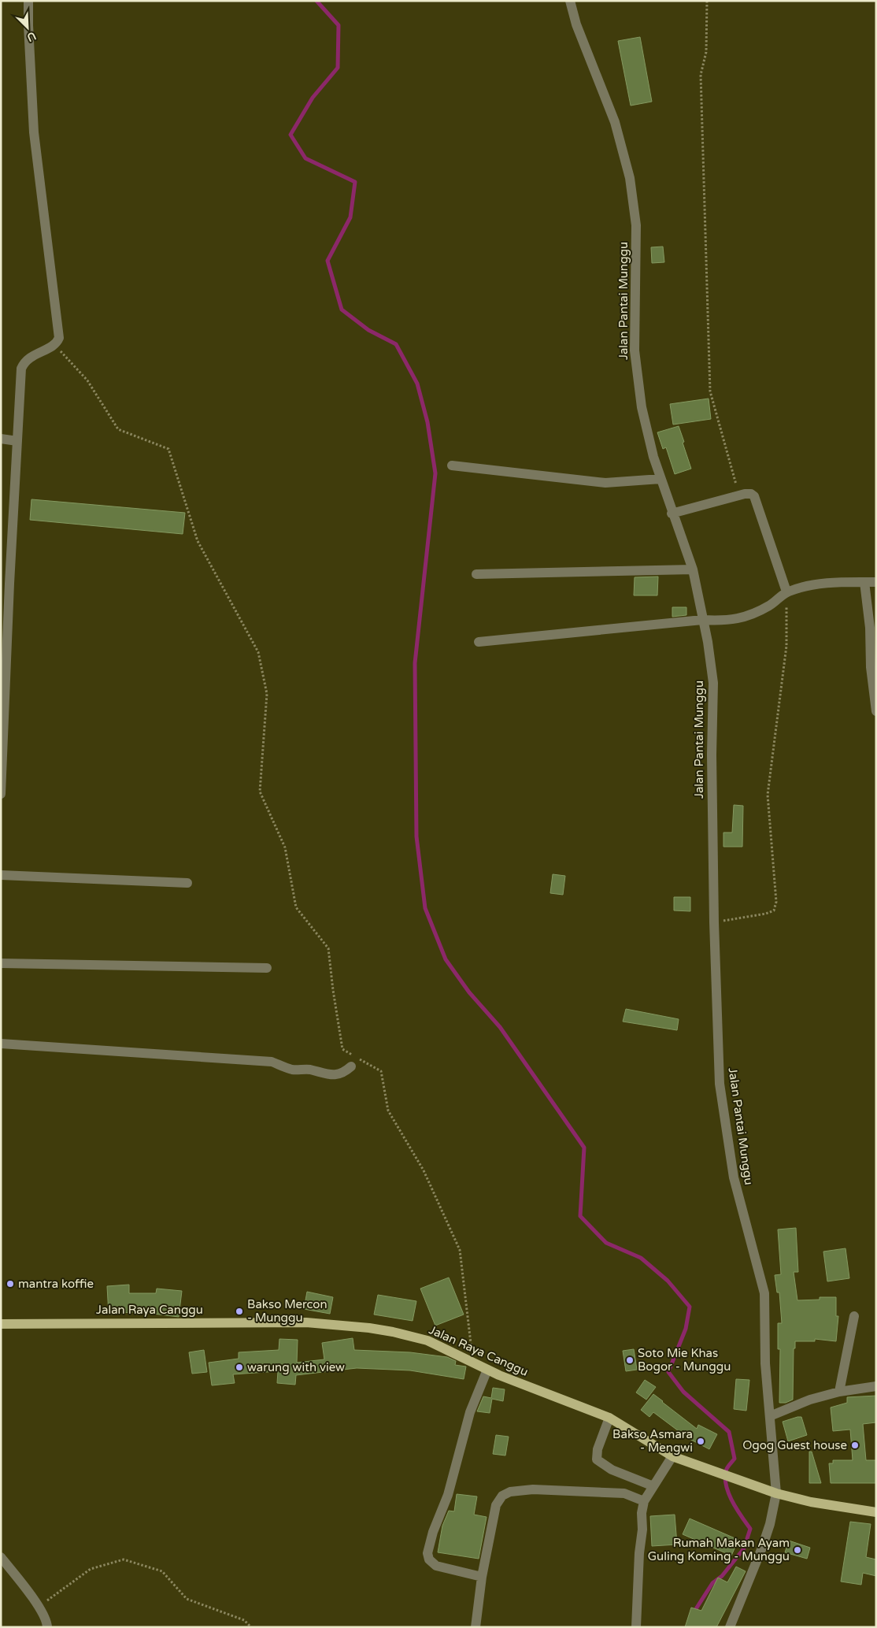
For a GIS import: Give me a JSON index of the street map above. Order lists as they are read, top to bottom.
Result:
{
  "streets": {
    "main road": ["Jalan Raya Canggu"],
    "street": ["Jalan Pantai Munggu"]
  },
  "crossings": [
    ["Jalan Pantai Munggu", "Jalan Raya Canggu"]
  ],
  "places": [
    "mantra koffie",
    "Bakso Mercon - Munggu",
    "Soto Mie Khas Bogor - Munggu",
    "warung with view",
    "Bakso Asmara - Mengwi",
    "Ogog Guest house",
    "Rumah Makan Ayam Guling Koming - Munggu"
  ],
  "north": "bottom right"
}
